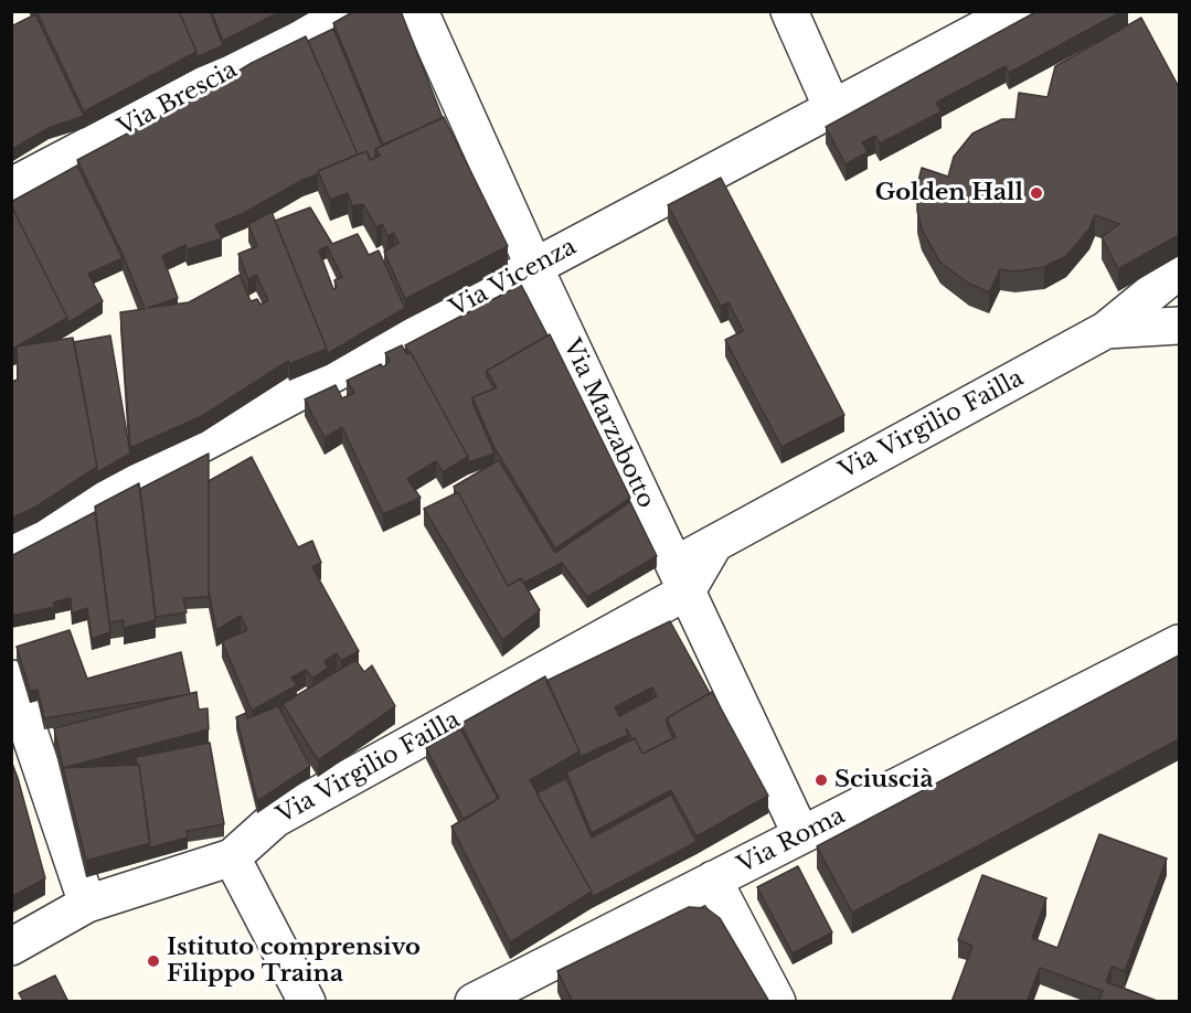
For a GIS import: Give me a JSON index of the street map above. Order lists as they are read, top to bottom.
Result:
{
  "streets": {
    "street": [
      "Via Brescia",
      "Via Vicenza",
      "Via Marzabotto",
      "Via Virgilio Failla",
      "Via Roma"
    ]
  },
  "crossings": [
    ["Via Vicenza", "Via Marzabotto"],
    ["Via Marzabotto", "Via Virgilio Failla"],
    ["Via Marzabotto", "Via Roma"]
  ],
  "places": ["Golden Hall", "Sciuscià", "Istituto comprensivo Filippo Traina"]
}
